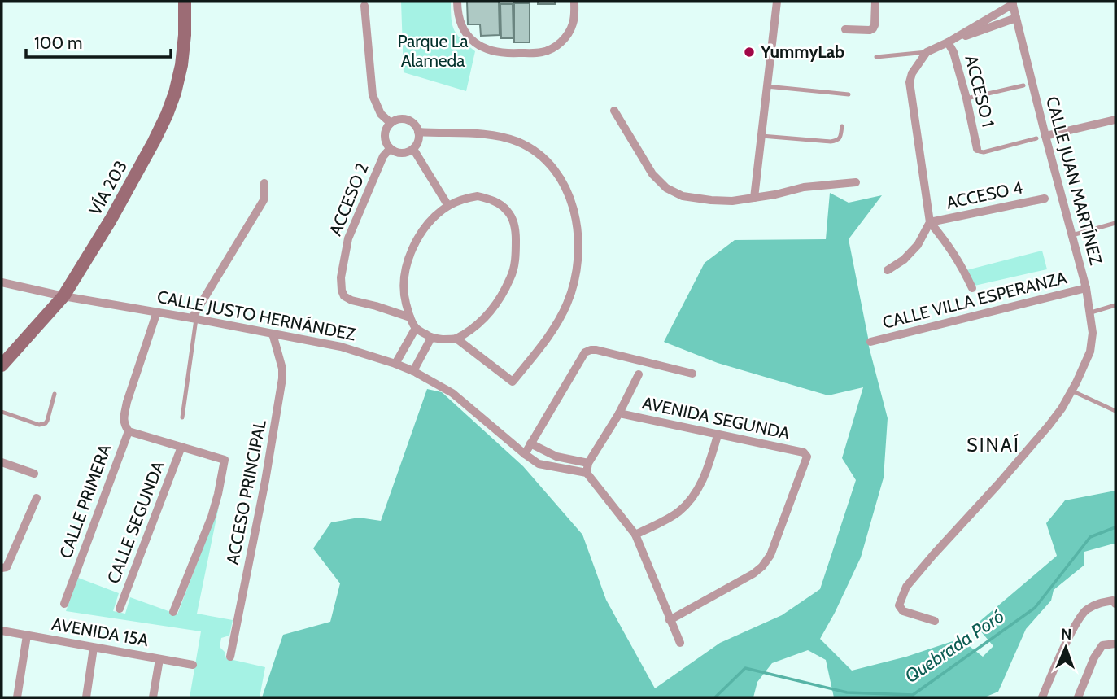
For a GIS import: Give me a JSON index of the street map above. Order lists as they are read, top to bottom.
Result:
{
  "streets": {
    "main road": ["VÍA 203"],
    "street": [
      "ACCESO 1",
      "CALLE JUAN MARTÍNEZ",
      "ACCESO 4",
      "ACCESO 2",
      "CALLE VILLA ESPERANZA",
      "CALLE JUSTO HERNÁNDEZ",
      "AVENIDA SEGUNDA",
      "ACCESO PRINCIPAL",
      "CALLE PRIMERA",
      "CALLE SEGUNDA",
      "AVENIDA 15A"
    ]
  },
  "crossings": [
    ["CALLE JUAN MARTÍNEZ", "CALLE VILLA ESPERANZA"],
    ["VÍA 203", "CALLE JUSTO HERNÁNDEZ"],
    ["CALLE JUSTO HERNÁNDEZ", "ACCESO PRINCIPAL"],
    ["CALLE JUSTO HERNÁNDEZ", "CALLE PRIMERA"]
  ],
  "districts": ["SINAÍ"],
  "water": ["Quebrada Poró"],
  "parks": ["Parque La Alameda"],
  "places": ["YummyLab"],
  "scale_bar": "100 m",
  "north": "top"
}
